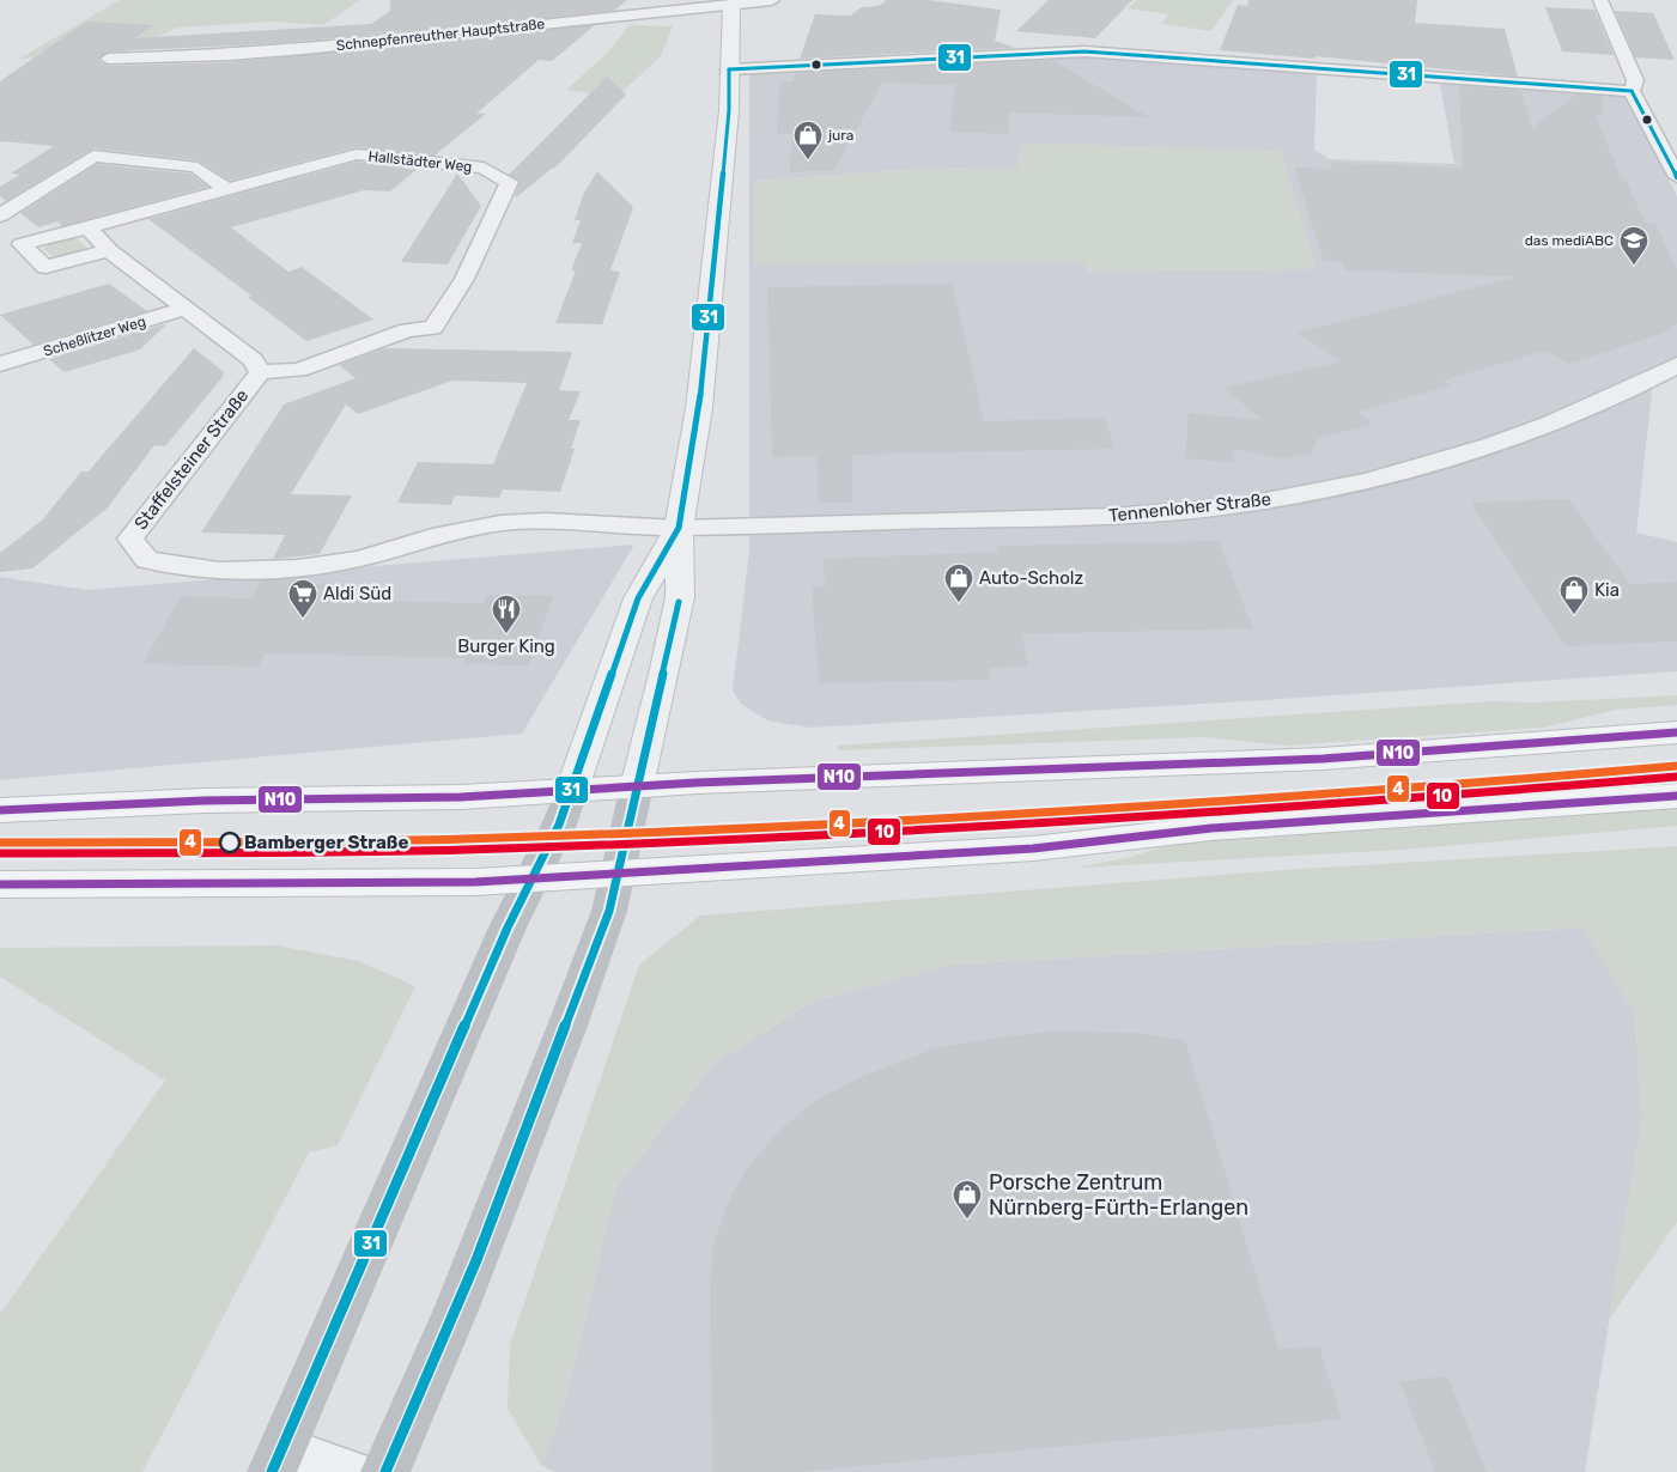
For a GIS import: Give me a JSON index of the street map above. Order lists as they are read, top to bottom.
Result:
{
  "streets": {
    "street": [
      "Schnepfenreuther Hauptstraße",
      "Hallstädter Weg",
      "Scheßlitzer Weg",
      "Staffelsteiner Straße",
      "Tennenloher Straße"
    ]
  },
  "crossings": [
    ["Hallstädter Weg", "Staffelsteiner Straße"],
    ["Scheßlitzer Weg", "Staffelsteiner Straße"],
    ["Staffelsteiner Straße", "Tennenloher Straße"]
  ],
  "places": {
    "shop": [
      "jura",
      "Auto-Scholz",
      "Kia",
      "Porsche Zentrum Nürnberg-Fürth-Erlangen"
    ],
    "school or university": ["das mediABC"],
    "supermarket": ["Aldi Süd"],
    "restaurant": ["Burger King"],
    "other": ["Bamberger Straße"]
  },
  "lines": [
    "transit line 31",
    "transit line N10",
    "transit line 4",
    "transit line 10"
  ]
}
